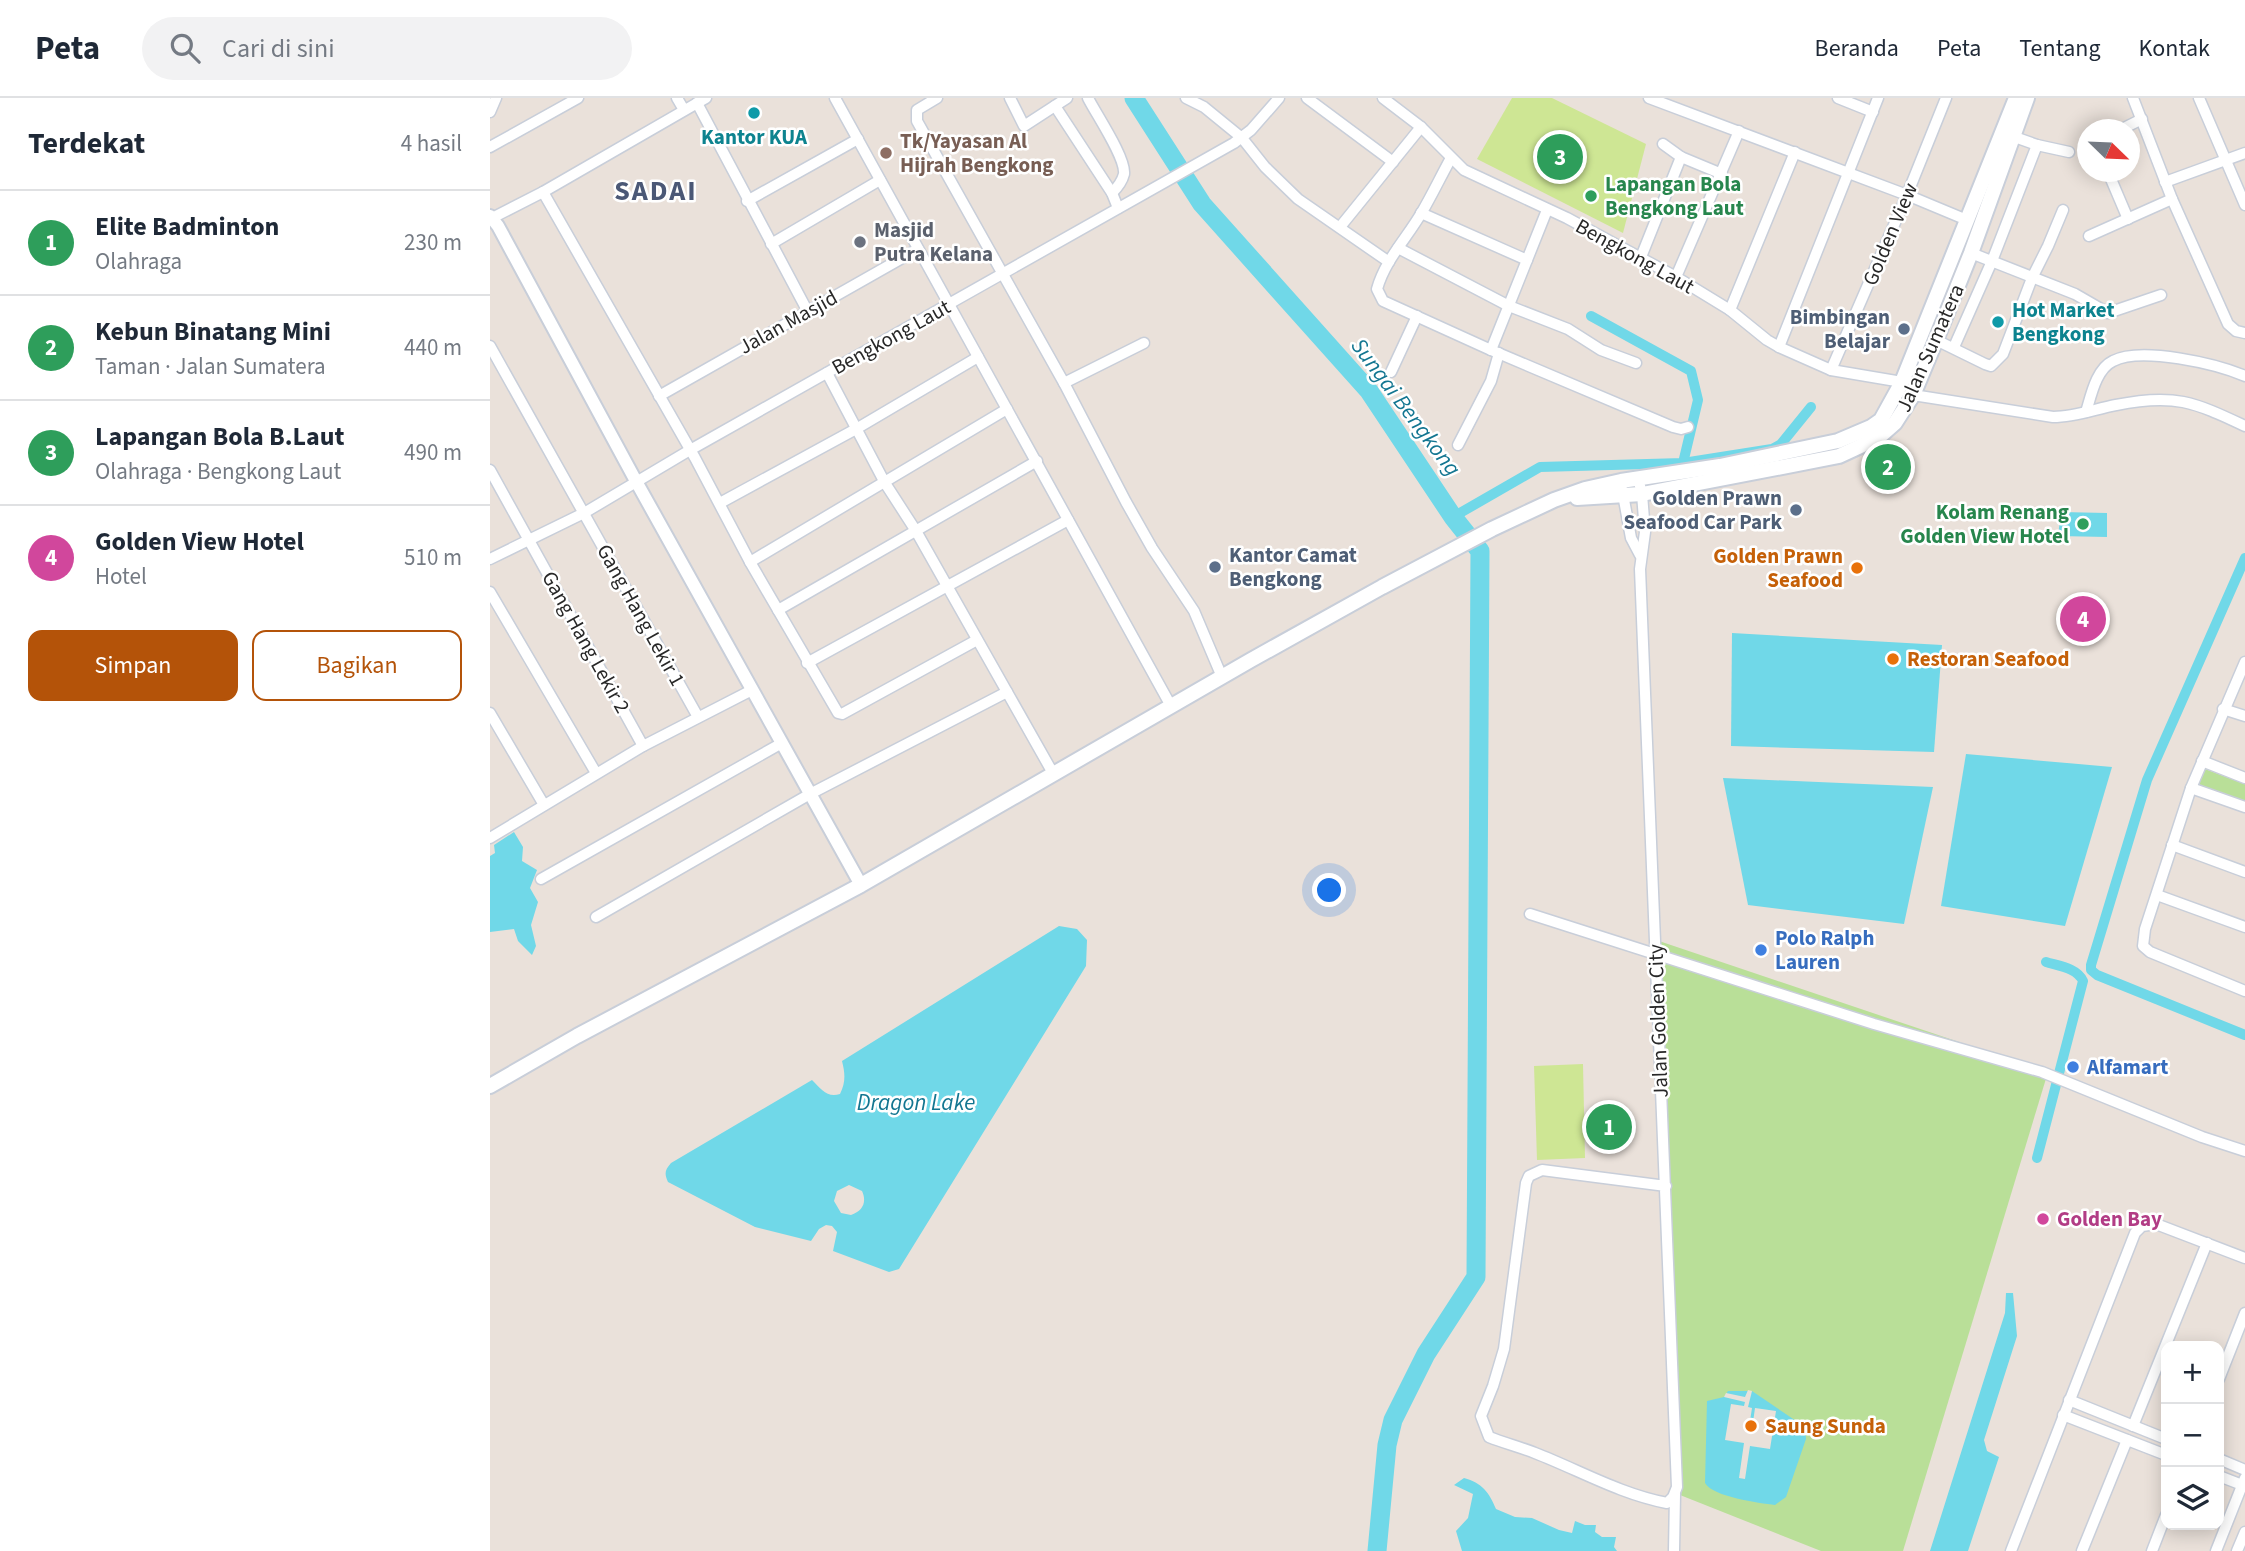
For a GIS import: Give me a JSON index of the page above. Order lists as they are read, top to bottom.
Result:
{
  "streets": {
    "main road": ["Jalan Sumatera"],
    "street": [
      "Golden View",
      "Bengkong Laut",
      "Jalan Masjid",
      "Gang Hang Lekir 1",
      "Gang Hang Lekir 2",
      "Jalan Golden City"
    ]
  },
  "crossings": [
    ["Golden View", "Bengkong Laut"],
    ["Bengkong Laut", "Jalan Sumatera"],
    ["Bengkong Laut", "Gang Hang Lekir 1"],
    ["Bengkong Laut", "Gang Hang Lekir 2"],
    ["Jalan Sumatera", "Jalan Golden City"]
  ],
  "districts": ["SADAI"],
  "water": ["Sungai Bengkong", "Dragon Lake"],
  "places": [
    "Kantor KUA",
    "Tk/Yayasan Al Hijrah Bengkong",
    "Lapangan Bola Bengkong Laut",
    "Masjid Putra Kelana",
    "Hot Market Bengkong",
    "Bimbingan Belajar",
    "Golden Prawn Seafood Car Park",
    "Kolam Renang Golden View Hotel",
    "Kantor Camat Bengkong",
    "Golden Prawn Seafood",
    "Restoran Seafood",
    "Polo Ralph Lauren",
    "Alfamart",
    "Golden Bay",
    "Saung Sunda"
  ],
  "north": "bottom right",
  "page": {
    "header": "Peta",
    "search": "Cari di sini",
    "nav": [
      "Beranda",
      "Peta",
      "Tentang",
      "Kontak"
    ],
    "heading": ["Terdekat", "4 hasil"],
    "pins": [
      "3",
      "2",
      "4",
      "1"
    ],
    "list": [
      {
        "mark": "1",
        "name": "Elite Badminton",
        "note": "Olahraga",
        "value": "230 m"
      },
      {
        "mark": "2",
        "name": "Kebun Binatang Mini",
        "note": "Taman · Jalan Sumatera",
        "value": "440 m"
      },
      {
        "mark": "3",
        "name": "Lapangan Bola B.Laut",
        "note": "Olahraga · Bengkong Laut",
        "value": "490 m"
      },
      {
        "mark": "4",
        "name": "Golden View Hotel",
        "note": "Hotel",
        "value": "510 m"
      }
    ],
    "buttons": ["Simpan", "Bagikan"],
    "map_buttons": ["+", "−"]
  }
}
